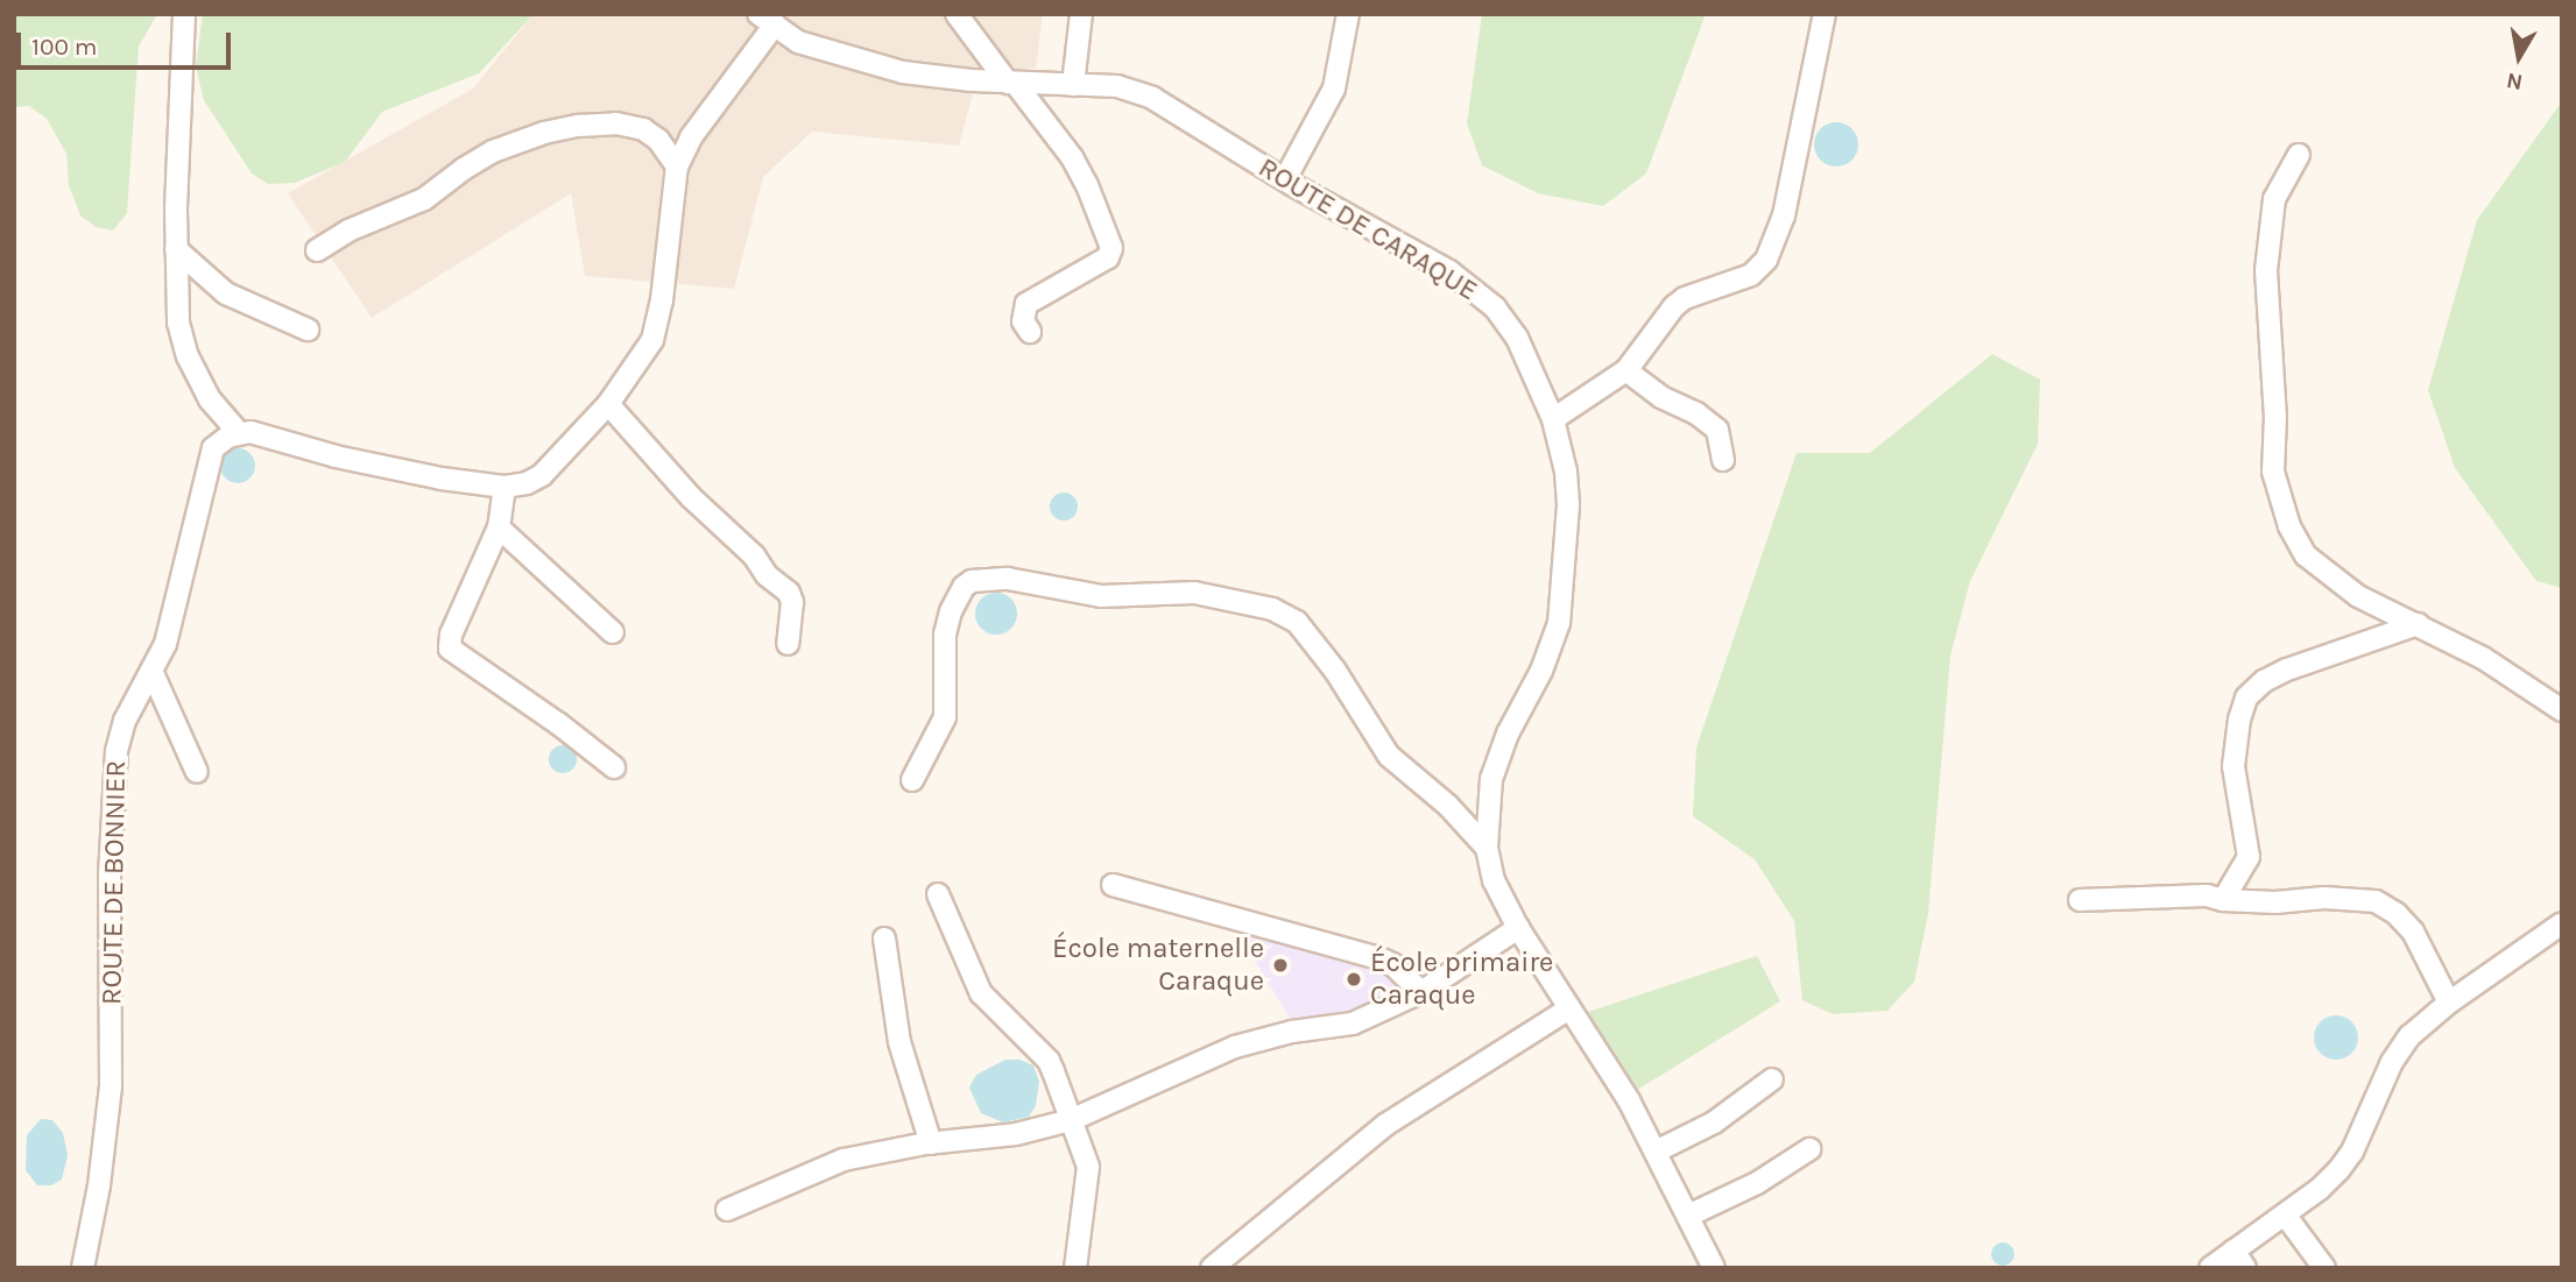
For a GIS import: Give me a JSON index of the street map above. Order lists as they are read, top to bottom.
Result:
{
  "streets": {
    "street": ["ROUTE DE CARAQUE", "ROUTE DE BONNIER"]
  },
  "places": ["École maternelle Caraque", "École primaire Caraque"],
  "scale_bar": "100 m",
  "north": "bottom"
}
